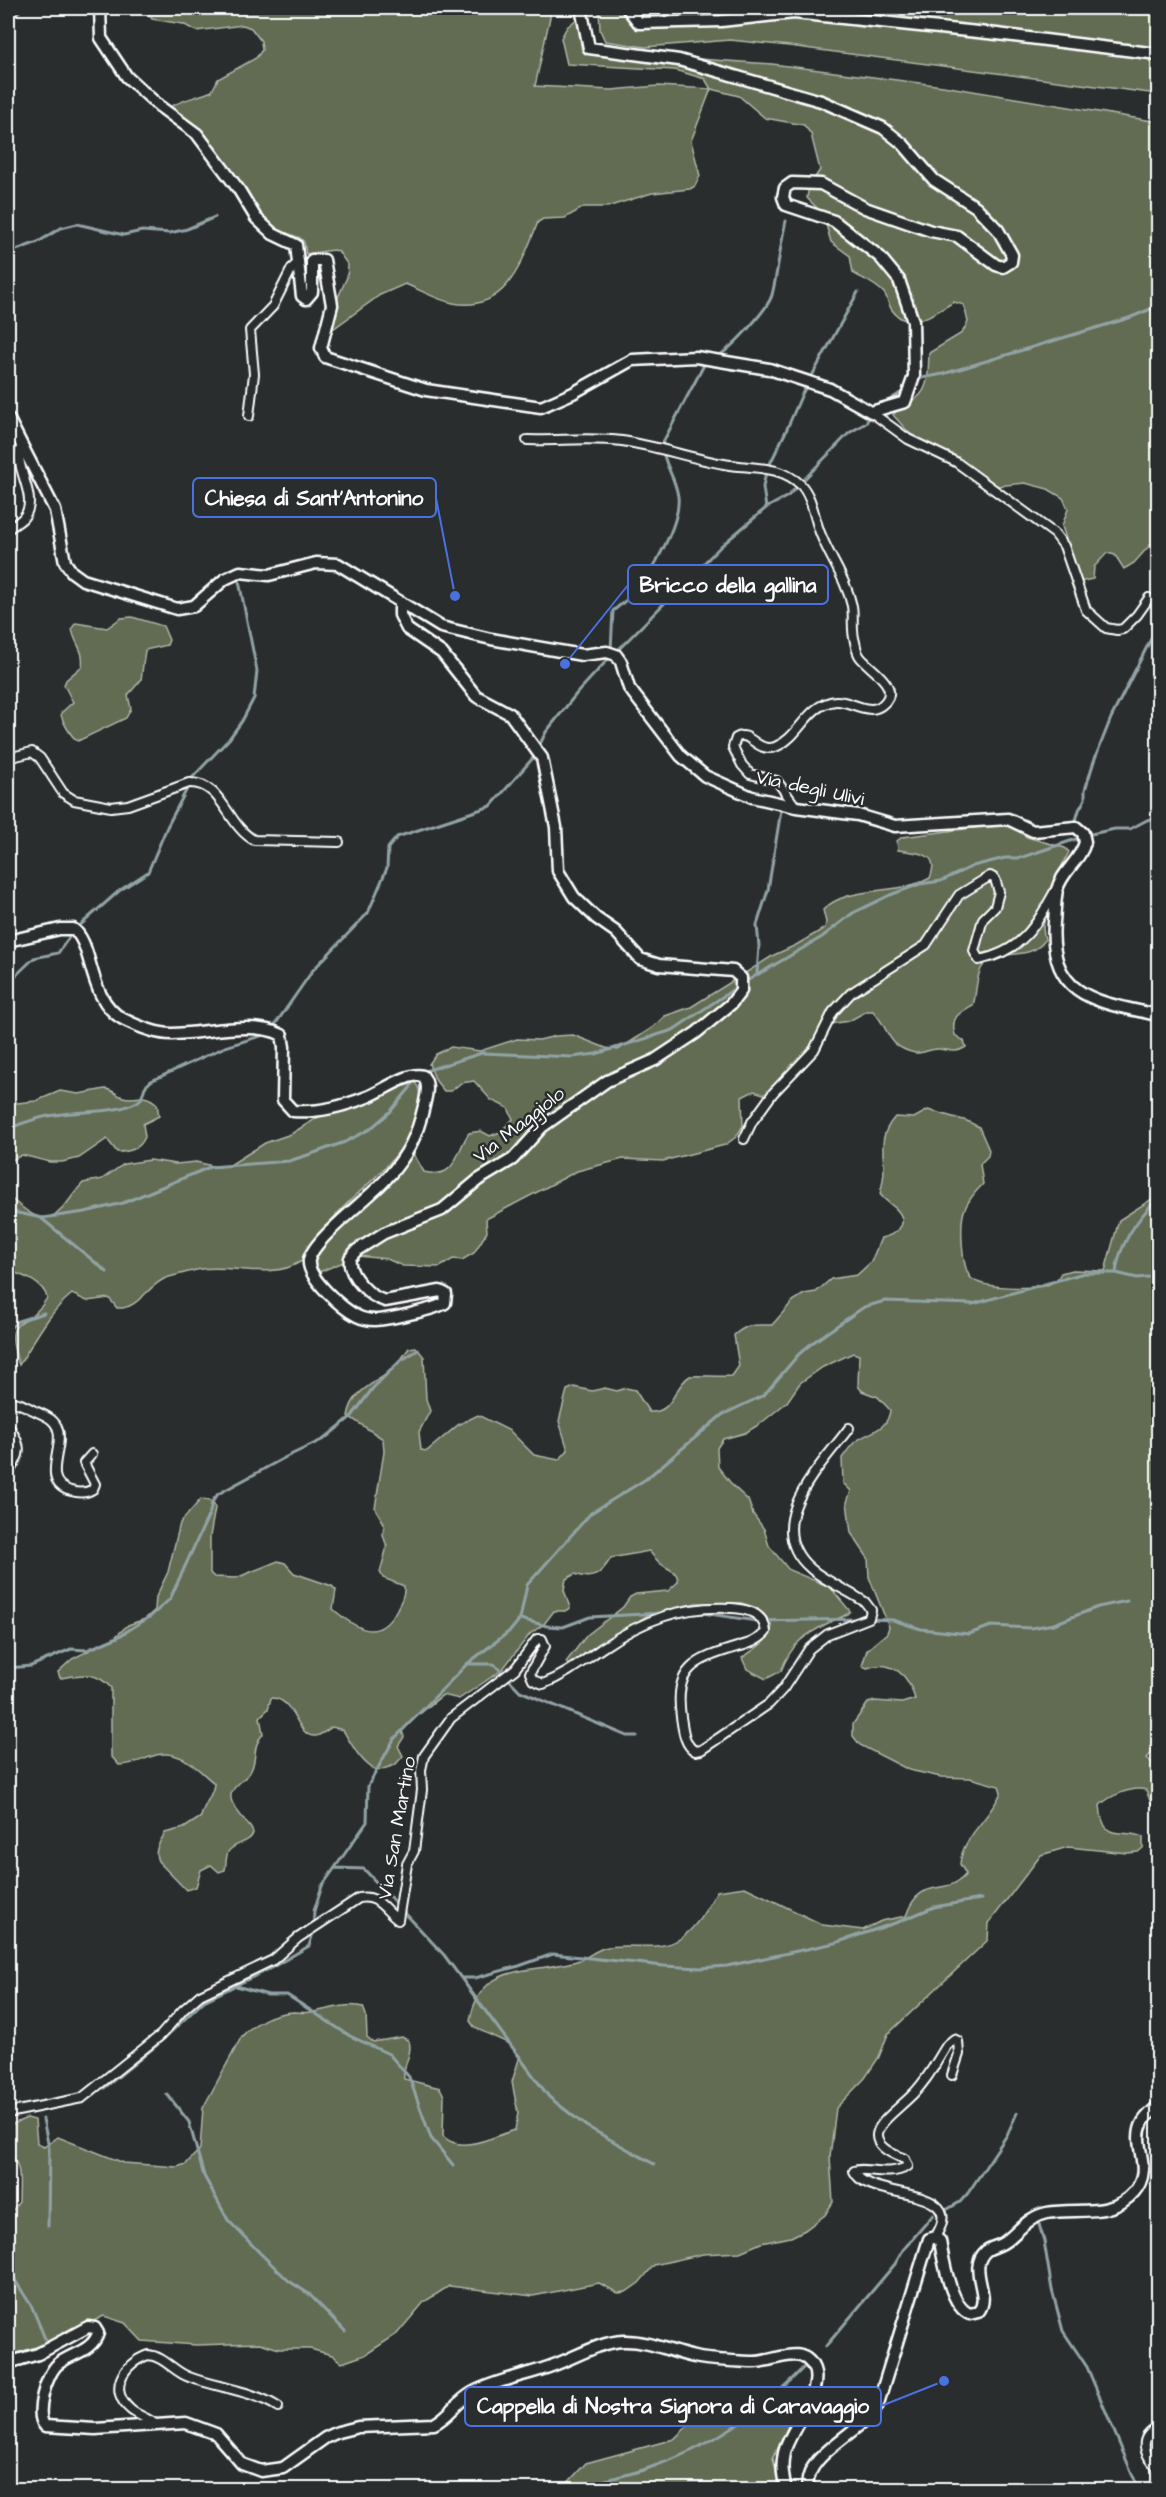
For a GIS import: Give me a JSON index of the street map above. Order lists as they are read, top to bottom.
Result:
{
  "streets": {
    "street": ["Via degli Ulivi", "Via Maggiolo", "Via San Martino"]
  },
  "crossings": [
    ["Via degli Ulivi", "Via Maggiolo"]
  ],
  "places": ["Chiesa di Sant'Antonino", "Bricco della gallina", "Cappella di Nostra Signora di Caravaggio"]
}
